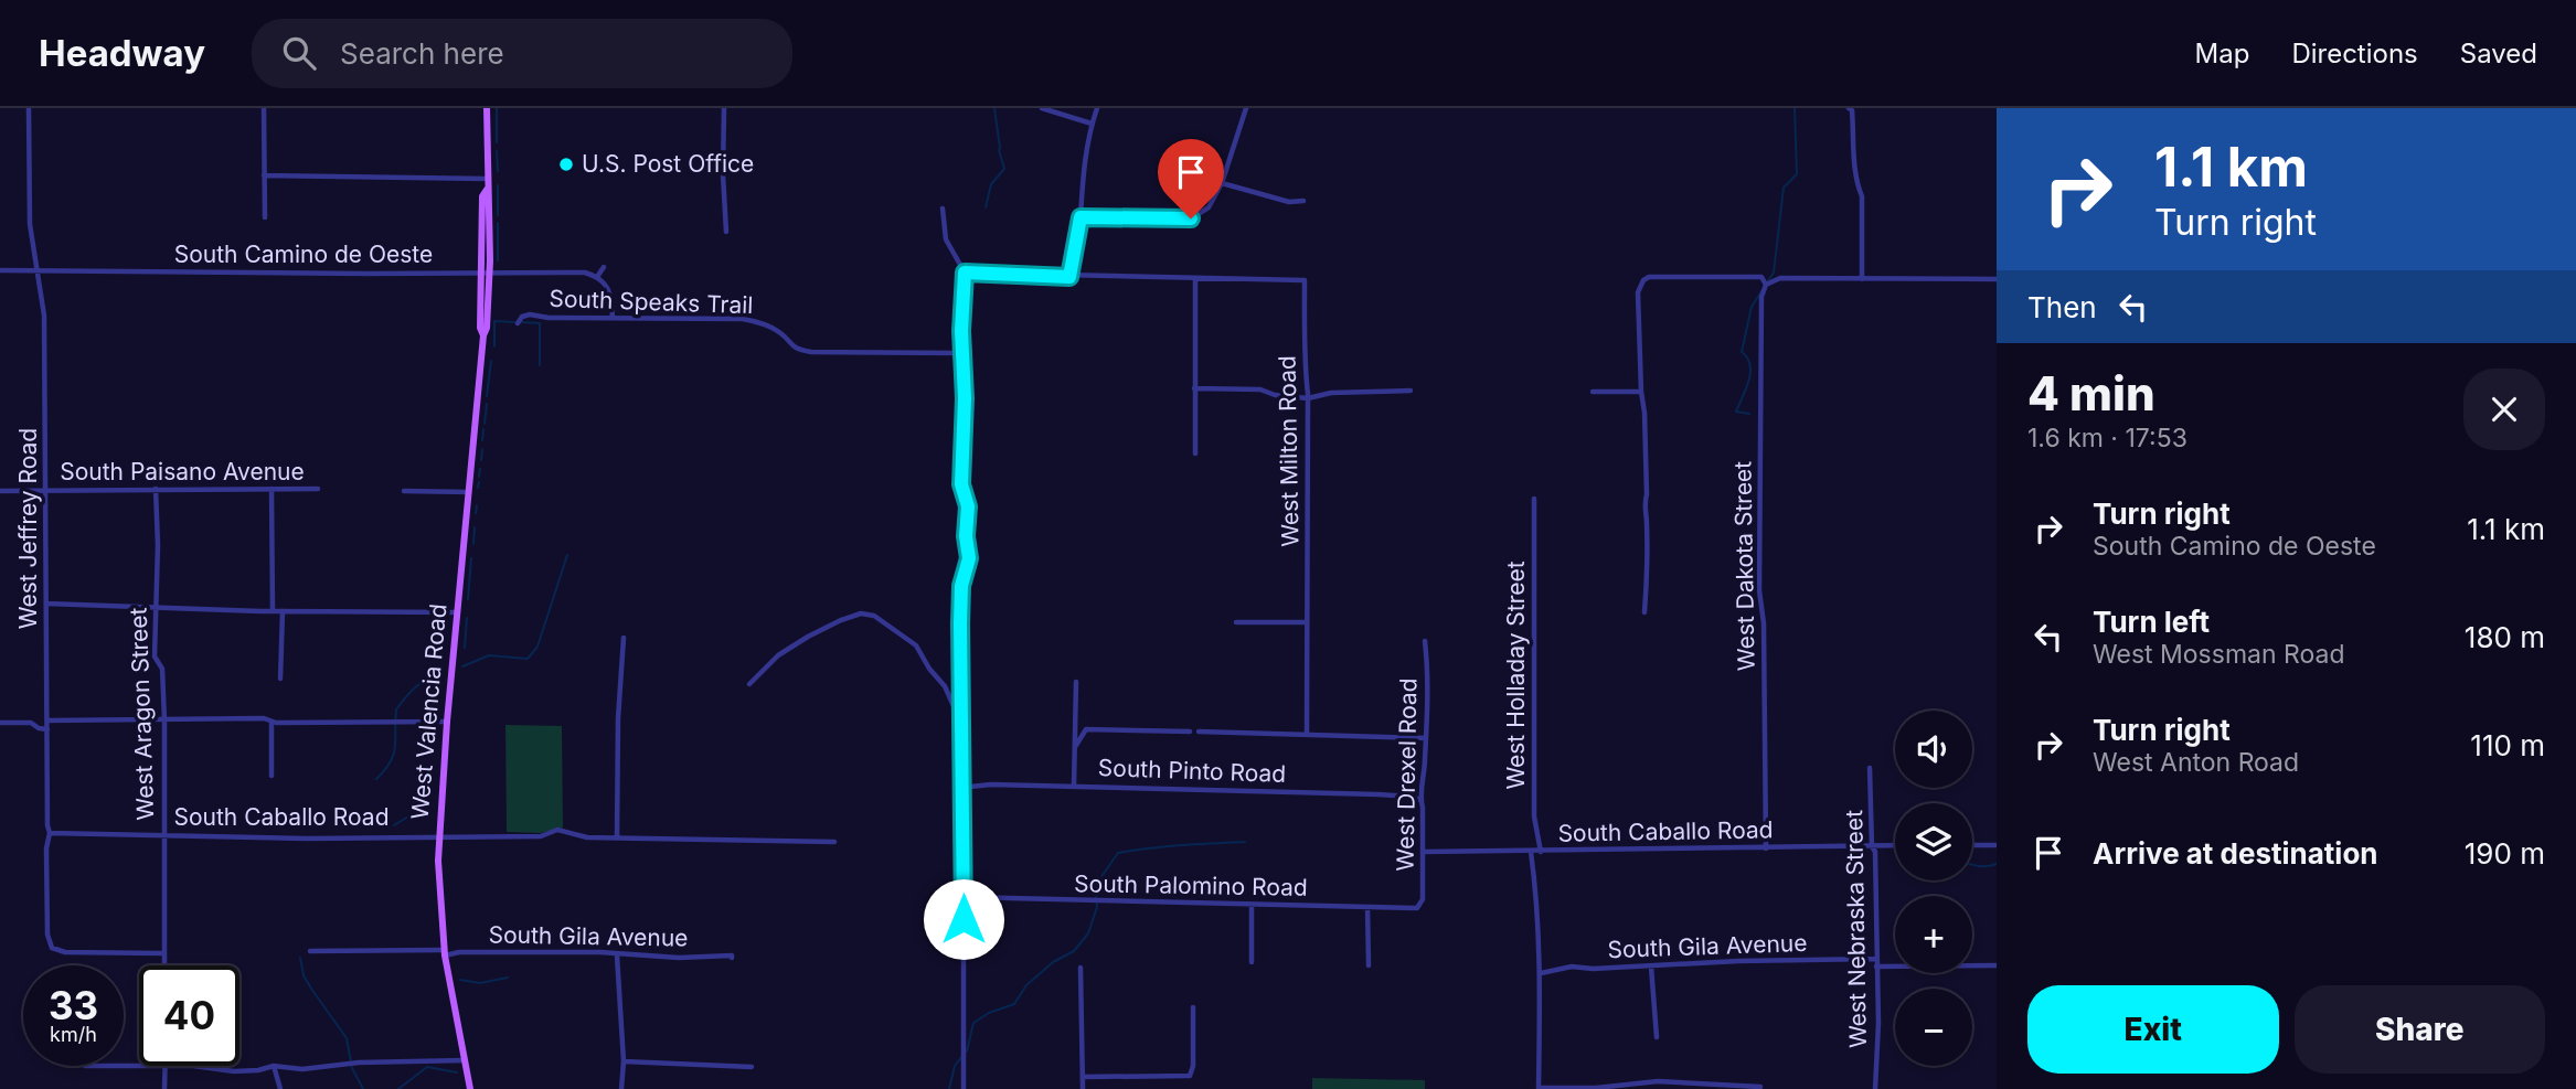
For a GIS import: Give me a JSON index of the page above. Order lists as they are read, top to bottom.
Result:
{
  "streets": {
    "main road": ["West Valencia Road"],
    "street": [
      "South Camino de Oeste",
      "South Speaks Trail",
      "West Milton Road",
      "South Paisano Avenue",
      "West Jeffrey Road",
      "West Dakota Street",
      "West Holladay Street",
      "West Aragon Street",
      "South Pinto Road",
      "West Drexel Road",
      "South Caballo Road",
      "South Palomino Road",
      "West Nebraska Street",
      "South Gila Avenue"
    ]
  },
  "crossings": [
    ["South Camino de Oeste", "West Jeffrey Road"],
    ["South Camino de Oeste", "West Valencia Road"],
    ["South Paisano Avenue", "West Jeffrey Road"],
    ["South Paisano Avenue", "West Aragon Street"],
    ["West Jeffrey Road", "West Aragon Street"],
    ["West Jeffrey Road", "South Caballo Road"],
    ["West Dakota Street", "South Caballo Road"],
    ["West Holladay Street", "South Caballo Road"],
    ["West Valencia Road", "South Caballo Road"],
    ["West Valencia Road", "South Gila Avenue"],
    ["West Aragon Street", "South Caballo Road"],
    ["South Pinto Road", "West Drexel Road"],
    ["West Drexel Road", "South Caballo Road"],
    ["West Drexel Road", "South Palomino Road"],
    ["South Caballo Road", "West Nebraska Street"],
    ["West Nebraska Street", "South Gila Avenue"]
  ],
  "places": ["U.S. Post Office"],
  "page": {
    "header": "Headway",
    "search": "Search here",
    "nav": ["Map", "Directions", "Saved"],
    "turn": ["1.1 km", "Turn right"],
    "then": "Then",
    "heading": ["4 min", "1.6 km · 17:53"],
    "list": [
      {
        "name": "Turn right",
        "note": "South Camino de Oeste",
        "value": "1.1 km"
      },
      {
        "name": "Turn left",
        "note": "West Mossman Road",
        "value": "180 m"
      },
      {
        "name": "Turn right",
        "note": "West Anton Road",
        "value": "110 m"
      },
      {
        "name": "Arrive at destination",
        "value": "190 m"
      }
    ],
    "map_buttons": ["+", "−"],
    "speed": "33 km/h",
    "limit": "40",
    "buttons": ["Exit", "Share"]
  }
}
